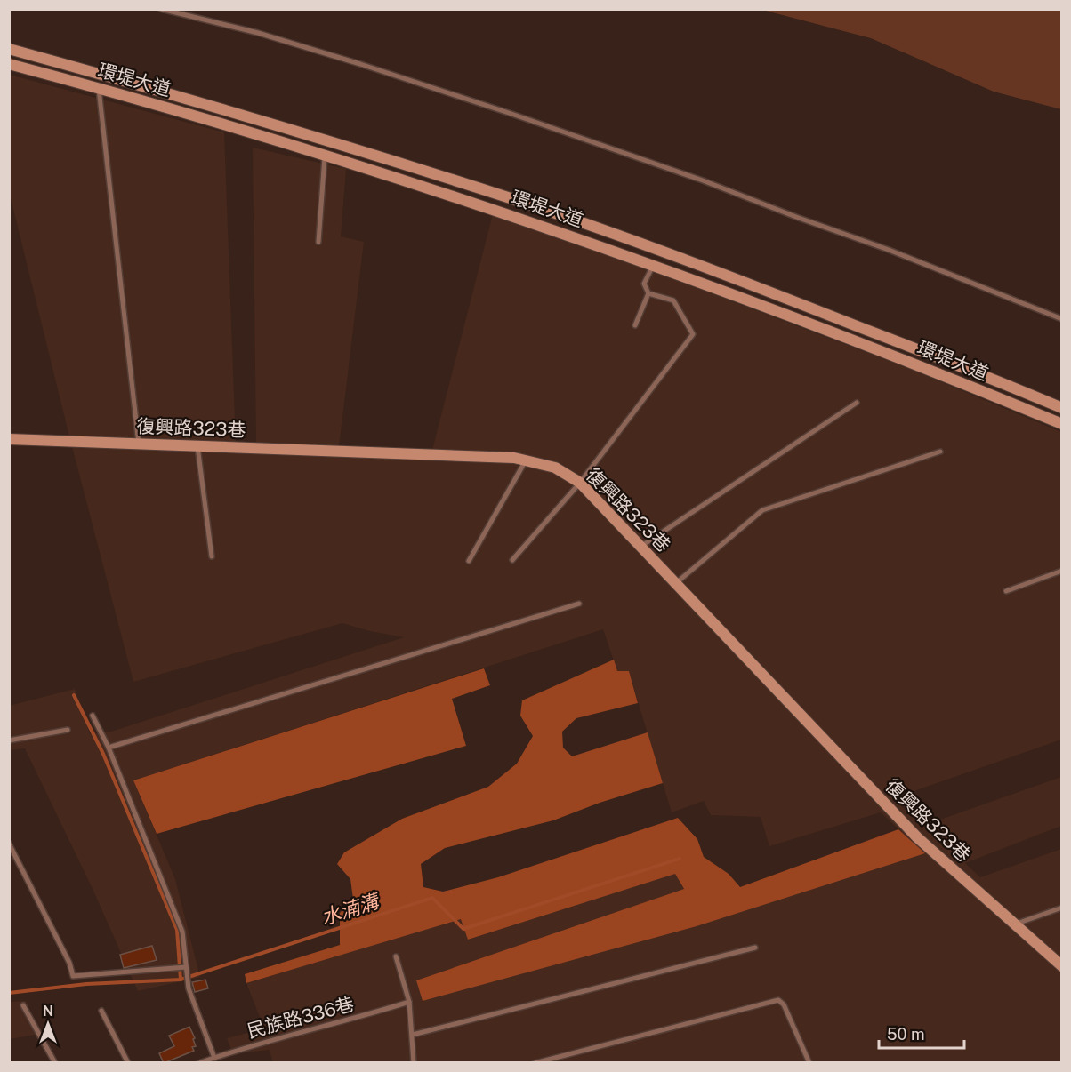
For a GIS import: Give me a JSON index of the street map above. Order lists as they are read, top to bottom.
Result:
{
  "streets": {
    "street": ["環堤大道", "復興路323巷"],
    "lane": ["民族路336巷"]
  },
  "water": ["水湳溝"],
  "scale_bar": "50 m",
  "north": "top"
}
